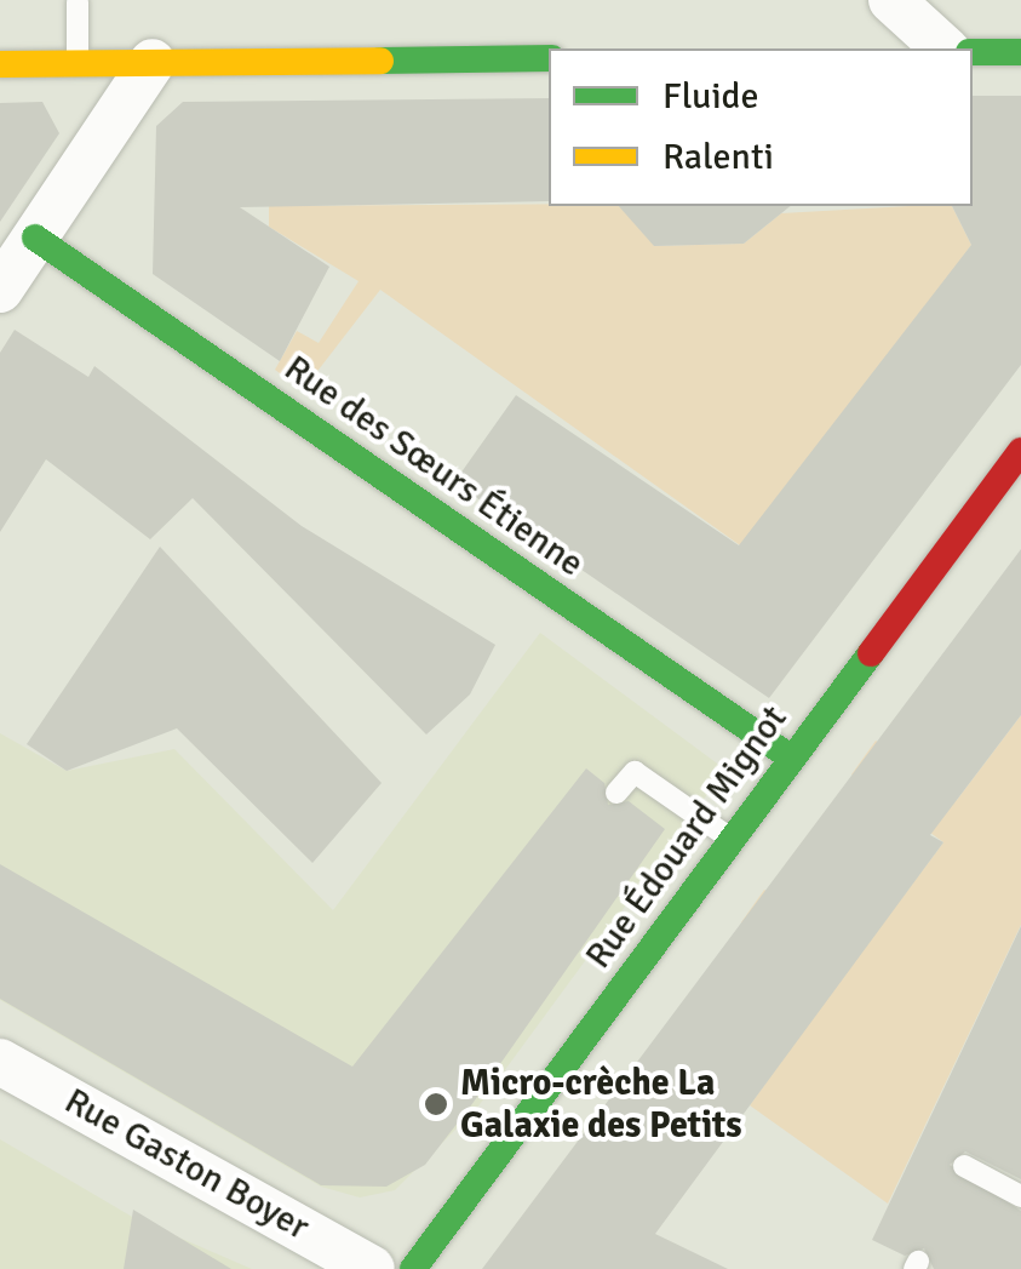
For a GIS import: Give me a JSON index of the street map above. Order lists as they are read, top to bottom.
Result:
{
  "streets": {
    "street": ["Rue des Sœurs Étienne", "Rue Édouard Mignot", "Rue Gaston Boyer"]
  },
  "crossings": [
    ["Rue des Sœurs Étienne", "Rue Édouard Mignot"]
  ],
  "places": ["Micro-crèche La Galaxie des Petits"],
  "legend": ["Fluide", "Ralenti"]
}
